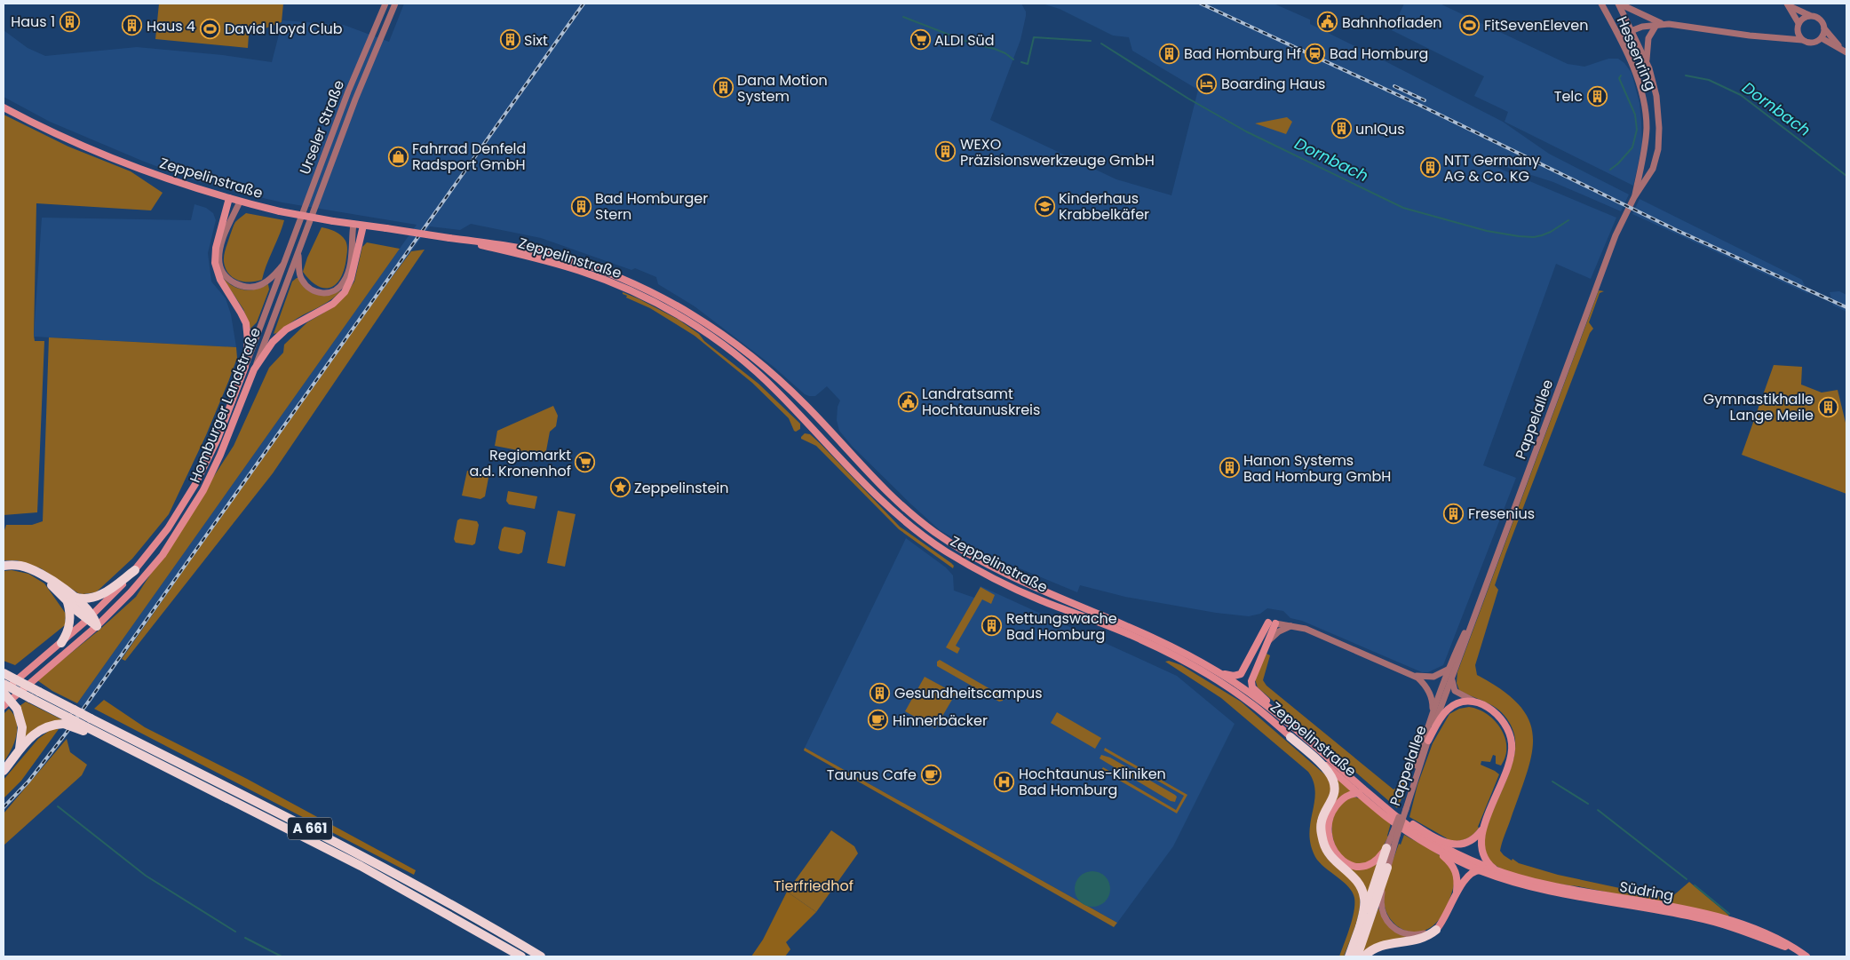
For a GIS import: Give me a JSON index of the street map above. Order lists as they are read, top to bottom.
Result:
{
  "streets": {
    "highway": ["A 661"],
    "main road": ["Zeppelinstraße", "Homburger Landstraße", "Südring"],
    "street": ["Hessenring", "Urseler Straße", "Pappelallee"]
  },
  "crossings": [
    ["Hessenring", "Pappelallee"],
    ["Urseler Straße", "Homburger Landstraße"],
    ["Zeppelinstraße", "Südring"]
  ],
  "water": ["Dornbach"],
  "parks": ["Tierfriedhof"],
  "places": {
    "building": [
      "Haus 1",
      "Haus 4",
      "Sixt",
      "Bad Homburg Hf",
      "Dana Motion System",
      "Telc",
      "unIQus",
      "WEXO Präzisionswerkzeuge GmbH",
      "NTT Germany AG & Co. KG",
      "Bad Homburger Stern",
      "Gymnastikhalle Lange Meile",
      "Hanon Systems Bad Homburg GmbH",
      "Fresenius",
      "Rettungswache Bad Homburg",
      "Gesundheitscampus"
    ],
    "public building": ["Bahnhofladen", "Landratsamt Hochtaunuskreis"],
    "sports": ["FitSevenEleven", "David Lloyd Club"],
    "supermarket": ["ALDI Süd", "Regiomarkt a.d. Kronenhof"],
    "station": ["Bad Homburg"],
    "hotel": ["Boarding Haus"],
    "shop": ["Fahrrad Denfeld Radsport GmbH"],
    "school or university": ["Kinderhaus Krabbelkäfer"],
    "place": ["Zeppelinstein"],
    "cafe": ["Hinnerbäcker", "Taunus Cafe"],
    "hospital": ["Hochtaunus-Kliniken Bad Homburg"]
  }
}
